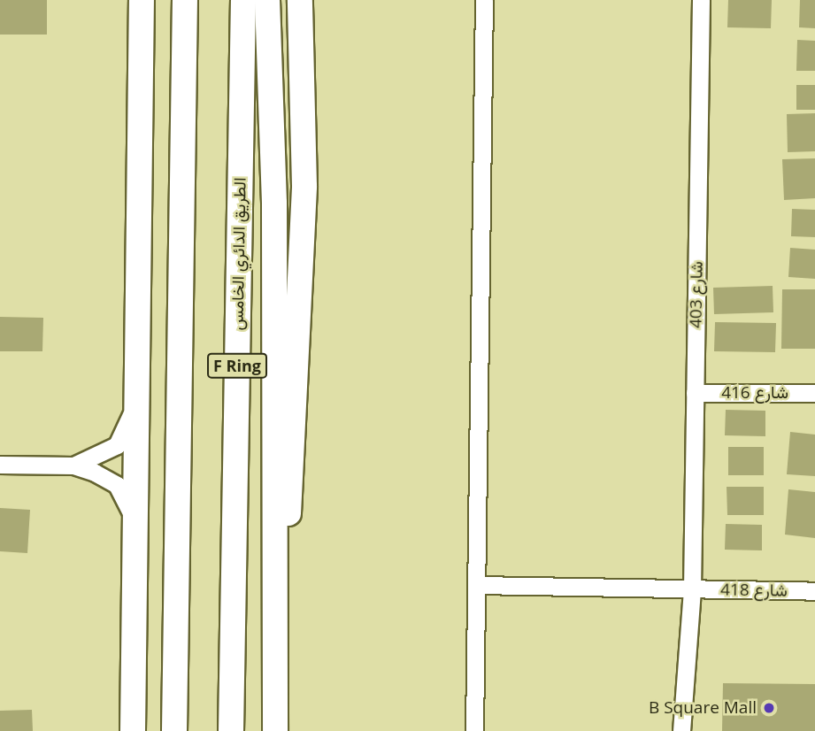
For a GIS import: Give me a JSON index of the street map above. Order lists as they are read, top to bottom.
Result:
{
  "streets": {
    "highway": ["الطريق الدائري الخامس", "F Ring"],
    "street": ["شارع 403", "شارع 416", "شارع 418"]
  },
  "crossings": [
    ["شارع 403", "شارع 416"],
    ["شارع 403", "شارع 418"]
  ],
  "places": ["B Square Mall"]
}
